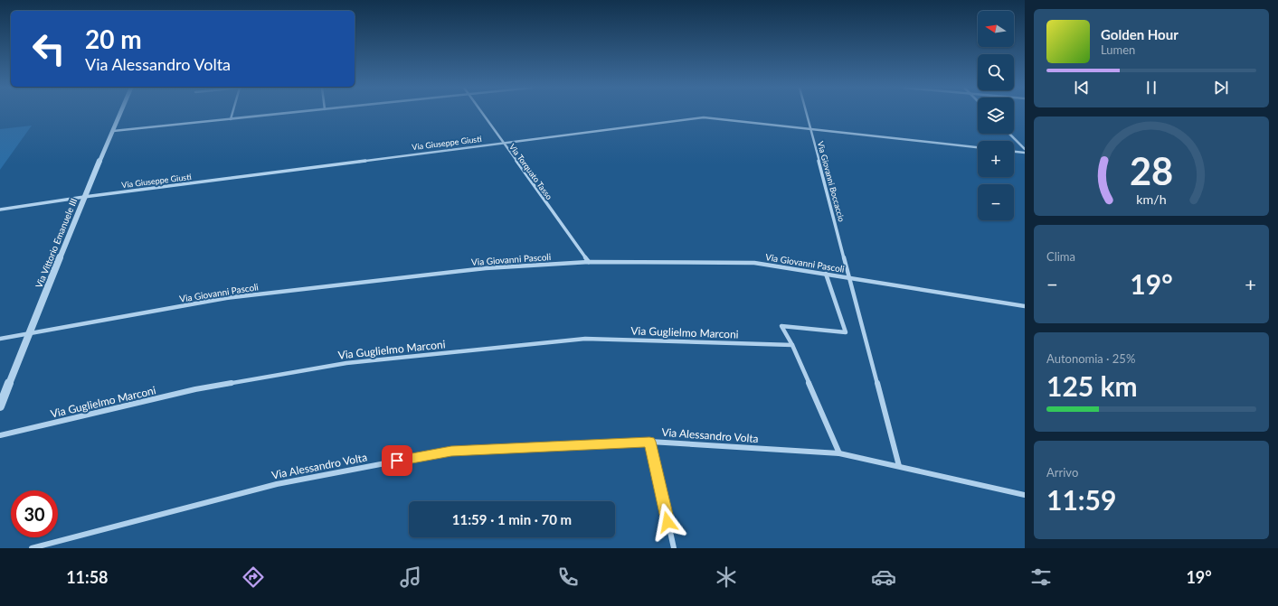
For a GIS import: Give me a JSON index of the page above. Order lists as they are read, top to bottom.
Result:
{
  "streets": {
    "street": [
      "Via Giuseppe Giusti",
      "Via Torquato Tasso",
      "Via Giovanni Boccaccio",
      "Via Vittorio Emanuele III",
      "Via Giovanni Pascoli",
      "Via Guglielmo Marconi",
      "Via Alessandro Volta"
    ]
  },
  "crossings": [
    ["Via Giuseppe Giusti", "Via Torquato Tasso"],
    ["Via Giuseppe Giusti", "Via Giovanni Boccaccio"],
    ["Via Giuseppe Giusti", "Via Vittorio Emanuele III"],
    ["Via Torquato Tasso", "Via Giovanni Pascoli"],
    ["Via Giovanni Boccaccio", "Via Giovanni Pascoli"],
    ["Via Giovanni Boccaccio", "Via Alessandro Volta"],
    ["Via Vittorio Emanuele III", "Via Giovanni Pascoli"]
  ],
  "north": "left",
  "page": {
    "map_buttons": ["+", "−"],
    "turn": ["20 m", "Via Alessandro Volta"],
    "song": ["Golden Hour", "Lumen"],
    "tile": [
      "Clima",
      ["Autonomia · 25%", "125 km"],
      ["Arrivo", "11:59"]
    ],
    "heat": ["−", "19°", "+"],
    "limit": "30",
    "trip": "11:59 · 1 min · 70 m",
    "tabs": ["11:58", "19°"],
    "gauge": ["28", "km/h"]
  }
}
